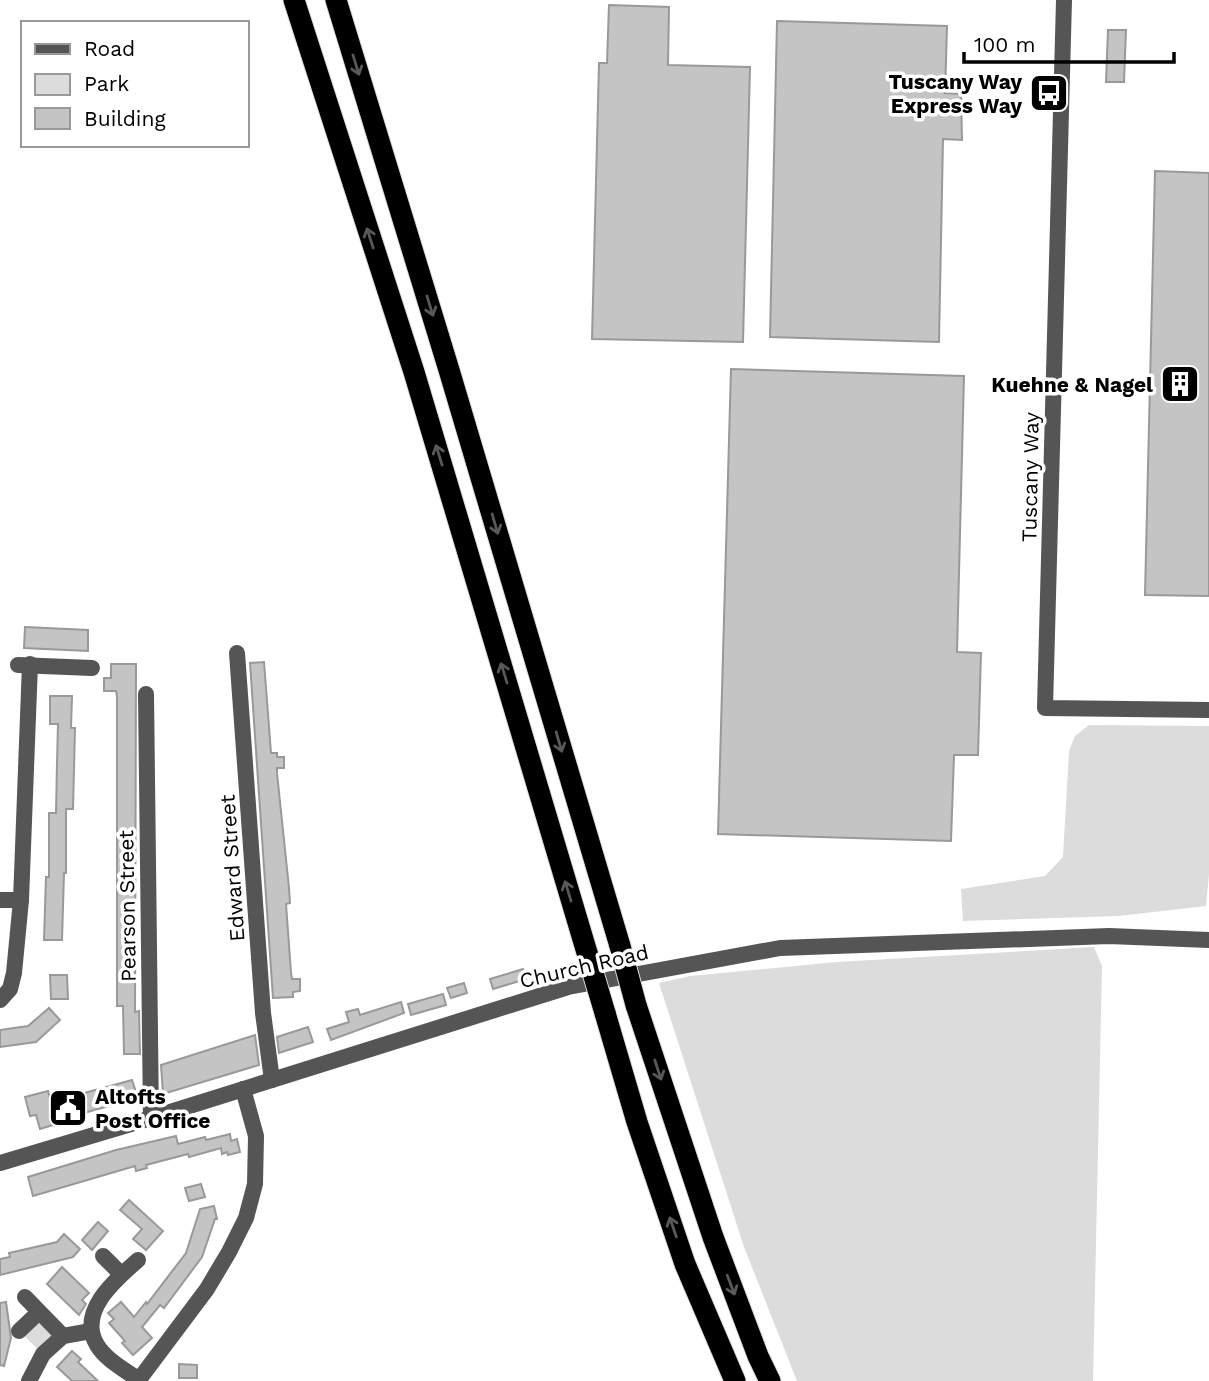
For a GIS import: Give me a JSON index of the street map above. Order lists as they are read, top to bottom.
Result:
{
  "streets": {
    "street": [
      "Tuscany Way",
      "Edward Street",
      "Pearson Street",
      "Church Road"
    ]
  },
  "crossings": [
    ["Edward Street", "Church Road"],
    ["Pearson Street", "Church Road"]
  ],
  "places": {
    "bus stop": ["Tuscany Way Express Way"],
    "building": ["Kuehne & Nagel"],
    "public building": ["Altofts Post Office"]
  },
  "legend": ["Road", "Park", "Building"],
  "scale_bar": "100 m"
}
